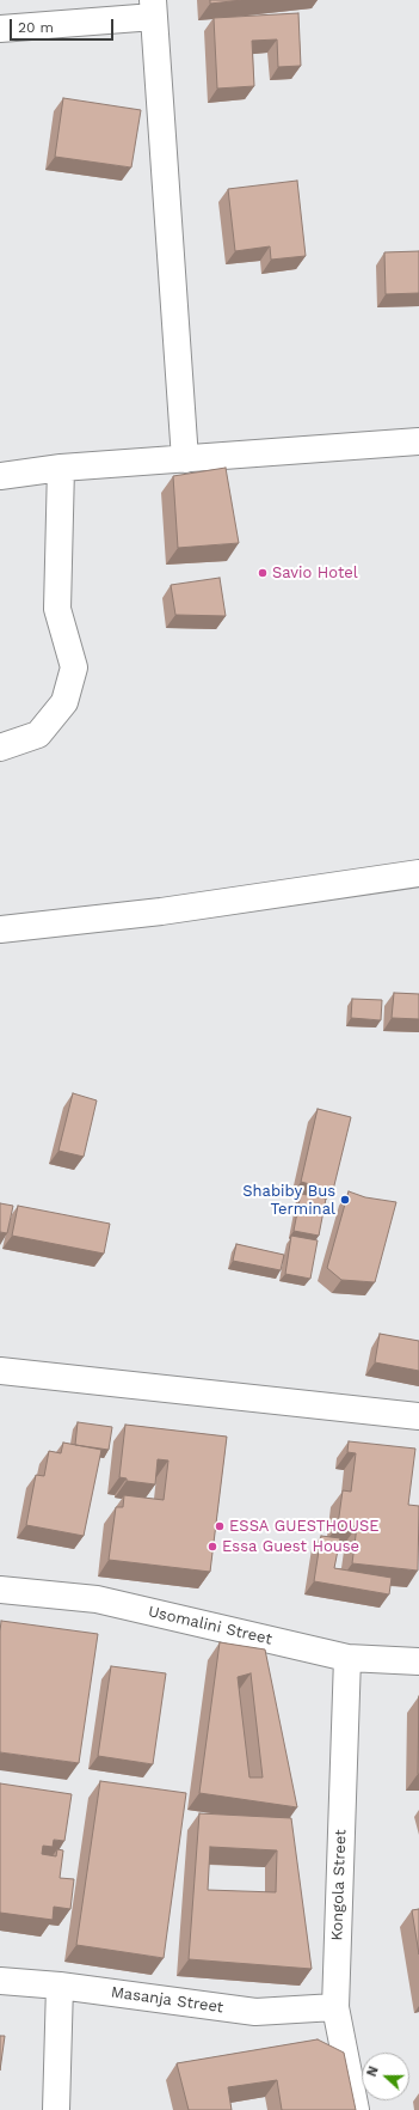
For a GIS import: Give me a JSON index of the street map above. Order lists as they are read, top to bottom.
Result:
{
  "streets": {
    "street": ["Usomalini Street", "Kongola Street", "Masanja Street"]
  },
  "crossings": [
    ["Usomalini Street", "Kongola Street"],
    ["Kongola Street", "Masanja Street"]
  ],
  "places": [
    "Savio Hotel",
    "Shabiby Bus Terminal",
    "ESSA GUESTHOUSE",
    "Essa Guest House"
  ],
  "scale_bar": "20 m",
  "north": "left"
}
